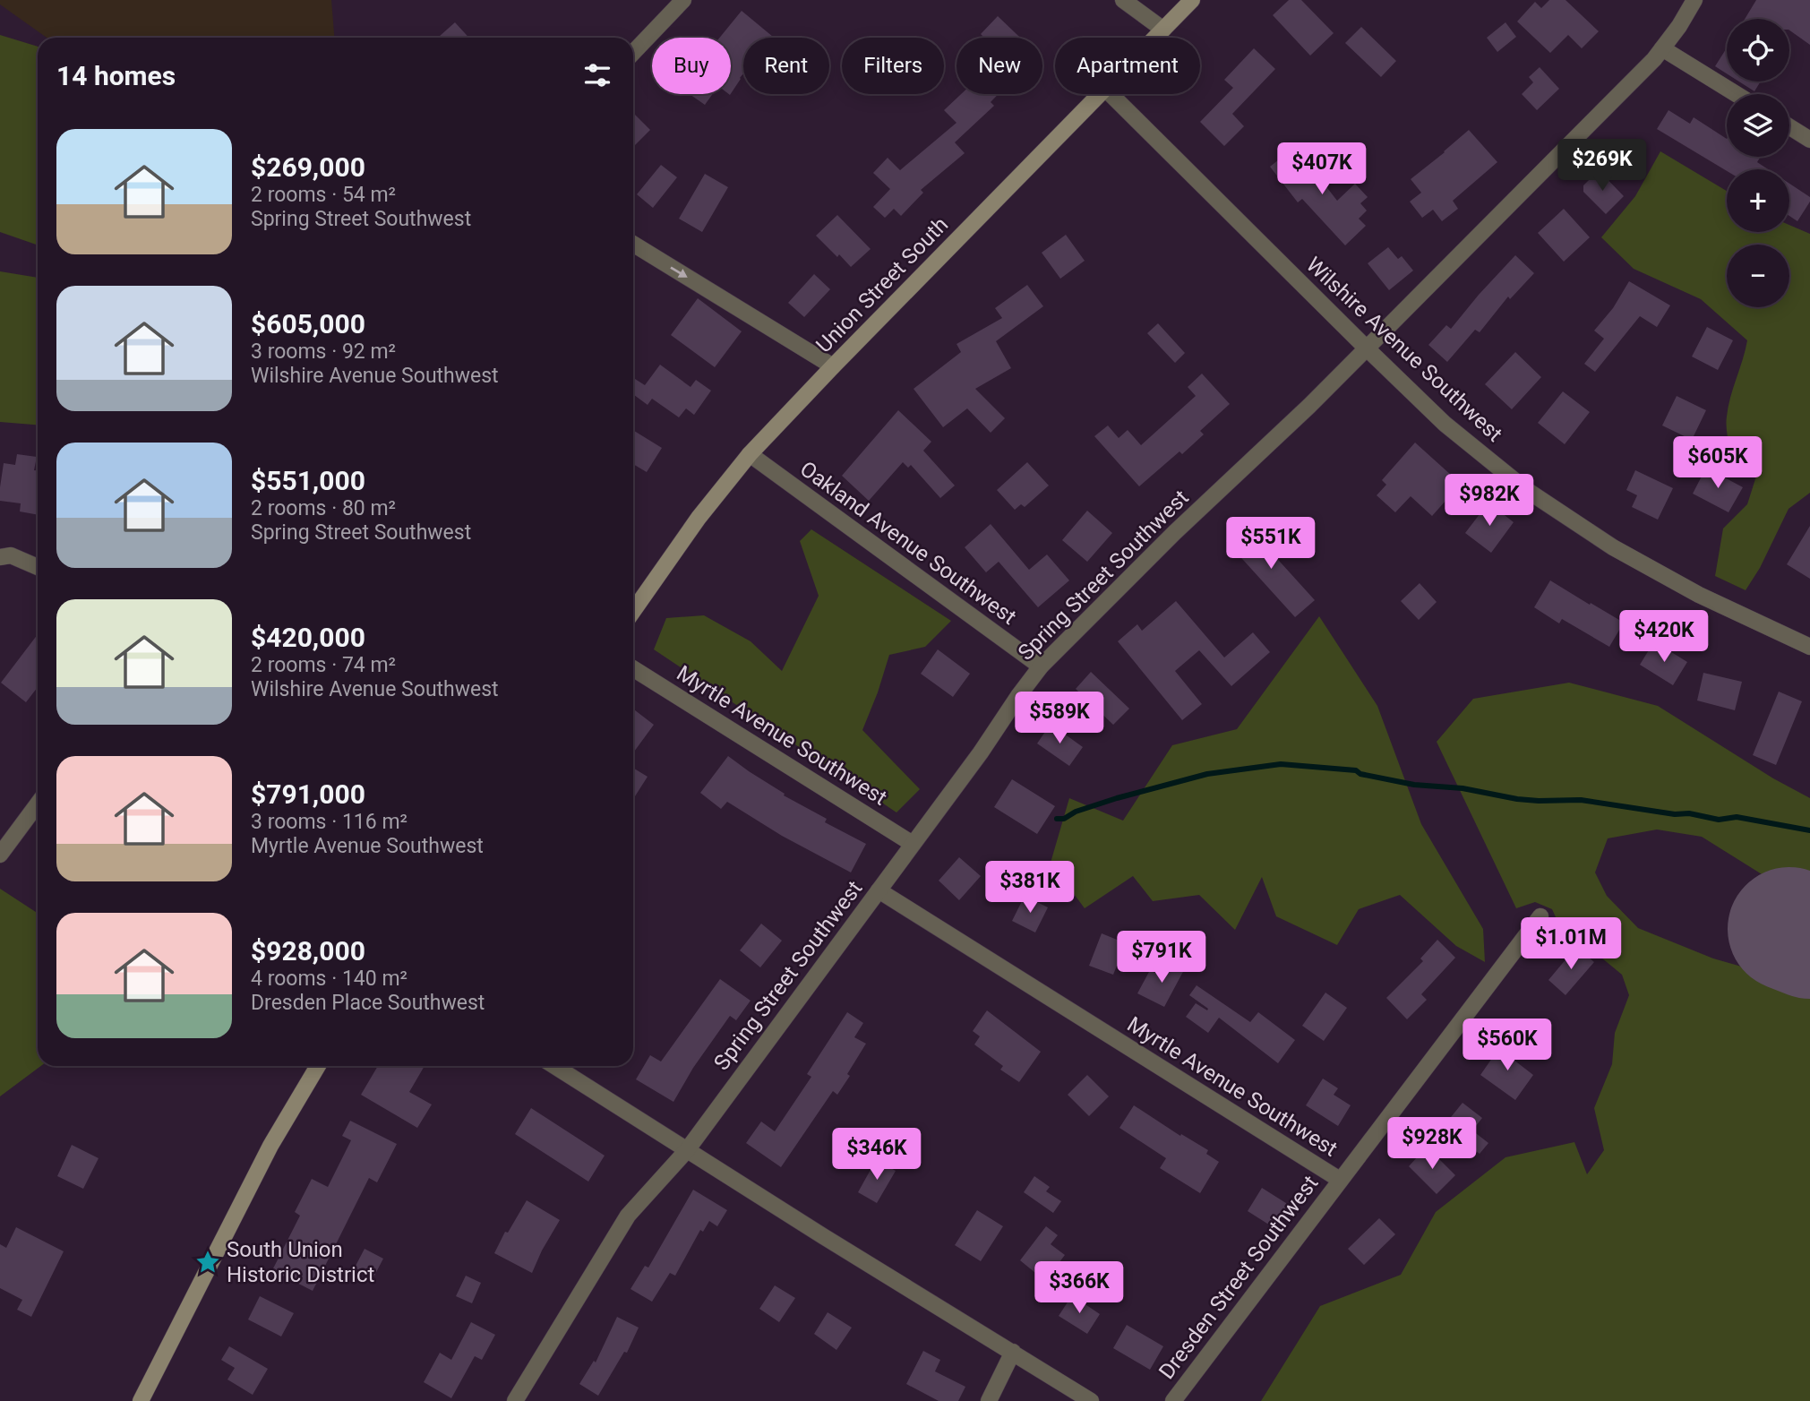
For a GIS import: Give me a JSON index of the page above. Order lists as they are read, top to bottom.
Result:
{
  "streets": {
    "main road": ["Union Street South"],
    "street": [
      "Wilshire Avenue Southwest",
      "Oakland Avenue Southwest",
      "Spring Street Southwest",
      "Myrtle Avenue Southwest",
      "Dresden Street Southwest"
    ]
  },
  "crossings": [
    ["Union Street South", "Oakland Avenue Southwest"],
    ["Wilshire Avenue Southwest", "Spring Street Southwest"],
    ["Oakland Avenue Southwest", "Spring Street Southwest"],
    ["Spring Street Southwest", "Myrtle Avenue Southwest"],
    ["Myrtle Avenue Southwest", "Dresden Street Southwest"]
  ],
  "places": {
    "place": ["South Union Historic District"]
  },
  "page": {
    "map_buttons": ["+", "−"],
    "chip": [
      "Buy",
      "Rent",
      "Filters",
      "New",
      "Apartment"
    ],
    "heading": "14 homes",
    "list": [
      {
        "name": "$269,000",
        "note": "2 rooms · 54 m² · Spring Street Southwest"
      },
      {
        "name": "$605,000",
        "note": "3 rooms · 92 m² · Wilshire Avenue Southwest"
      },
      {
        "name": "$551,000",
        "note": "2 rooms · 80 m² · Spring Street Southwest"
      },
      {
        "name": "$420,000",
        "note": "2 rooms · 74 m² · Wilshire Avenue Southwest"
      },
      {
        "name": "$791,000",
        "note": "3 rooms · 116 m² · Myrtle Avenue Southwest"
      },
      {
        "name": "$928,000",
        "note": "4 rooms · 140 m² · Dresden Place Southwest"
      }
    ],
    "price": [
      "$269K",
      "$407K",
      "$605K",
      "$982K",
      "$551K",
      "$420K",
      "$589K",
      "$381K",
      "$1.01M",
      "$791K",
      "$560K",
      "$928K",
      "$346K",
      "$366K"
    ]
  }
}
